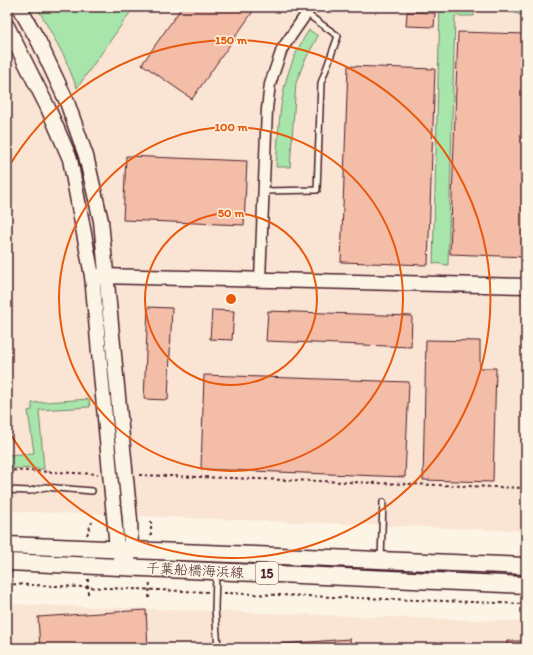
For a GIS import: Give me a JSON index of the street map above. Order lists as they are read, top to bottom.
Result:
{
  "streets": {
    "main road": ["千葉船橋海浜線", "15"]
  },
  "rings": ["150 m", "100 m", "50 m"]
}
